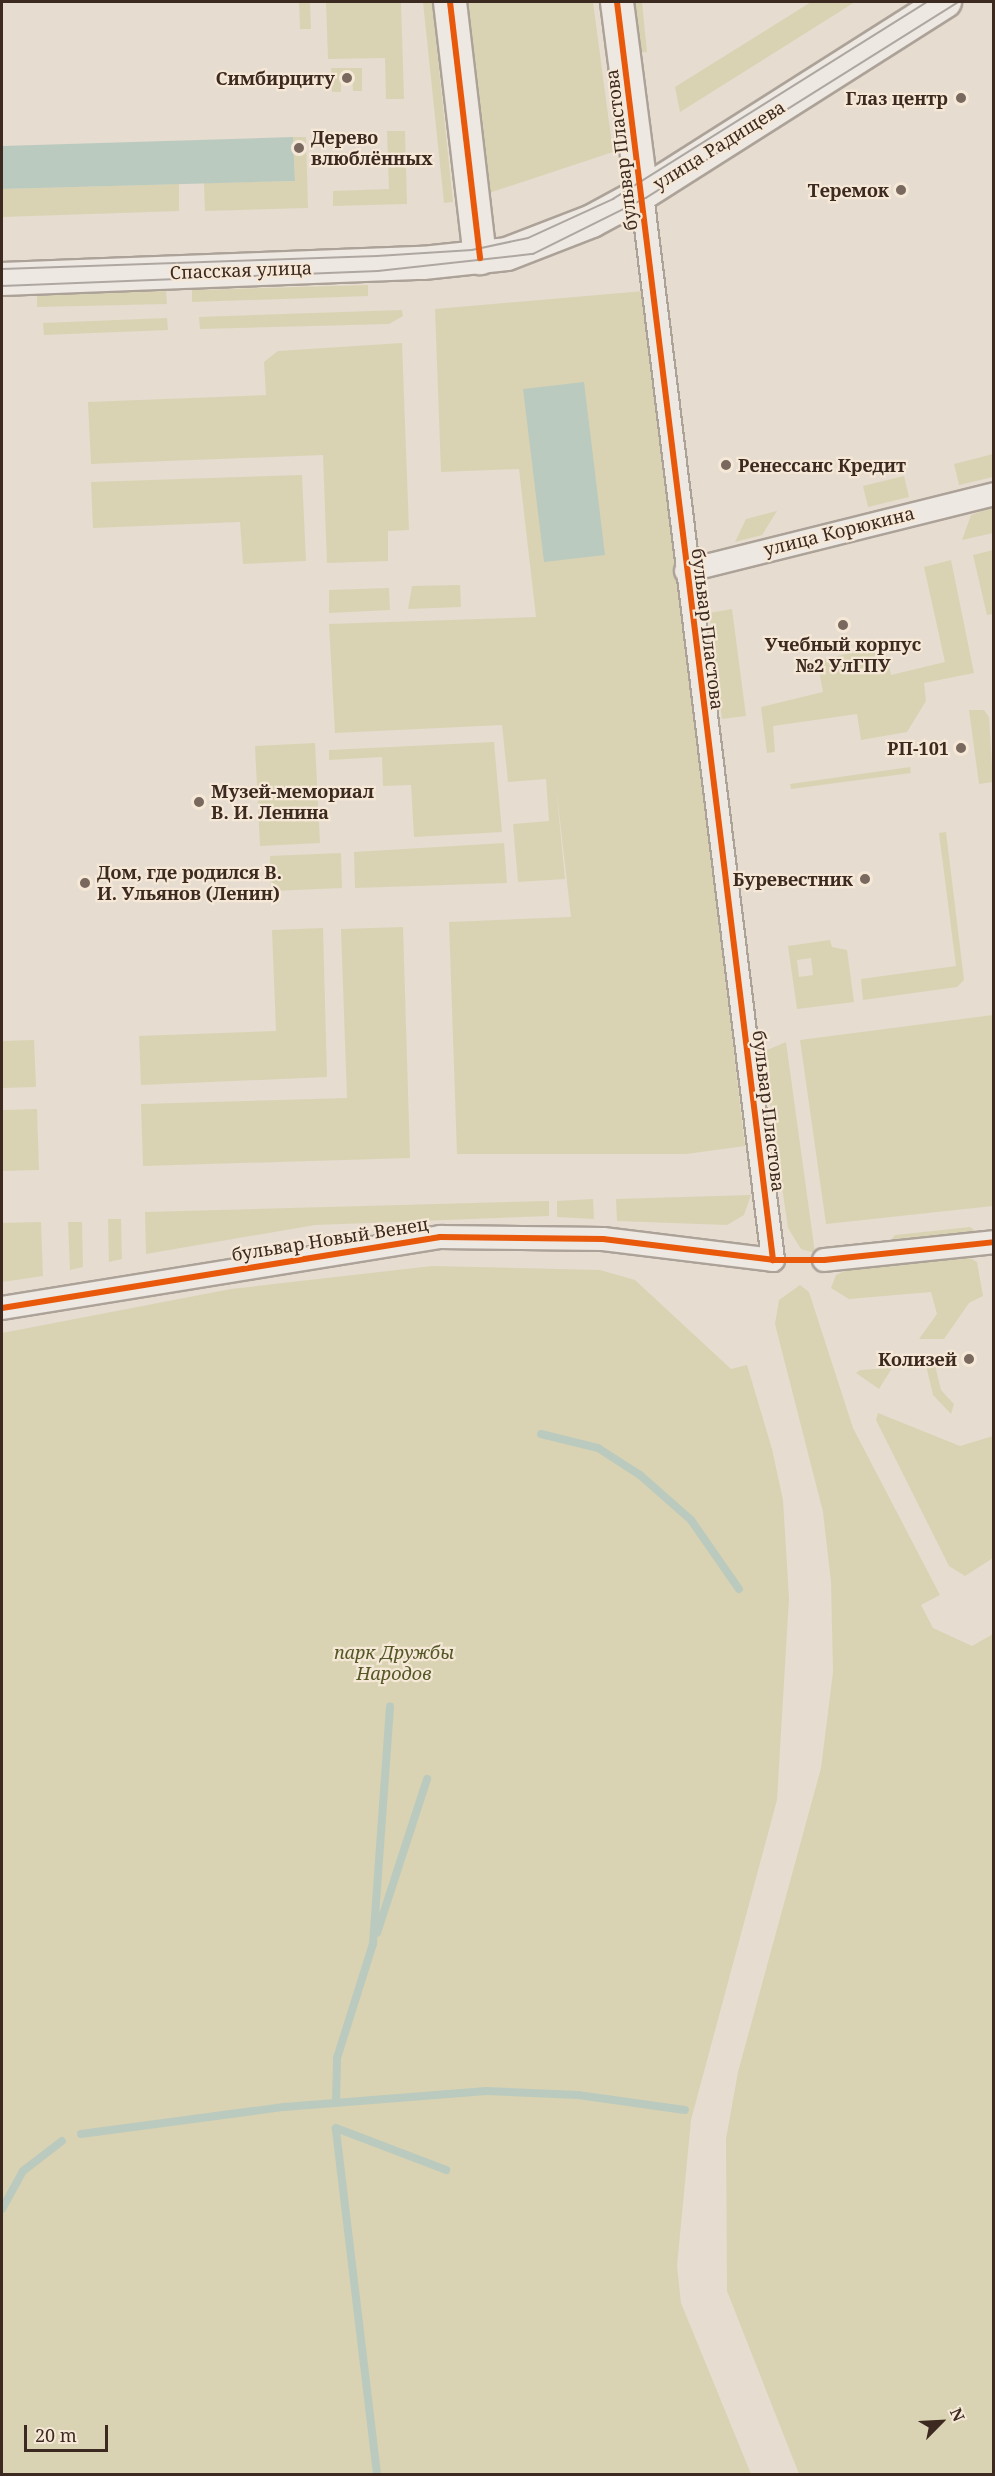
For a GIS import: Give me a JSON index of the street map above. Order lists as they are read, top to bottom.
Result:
{
  "streets": {
    "street": [
      "улица Радищева",
      "бульвар Пластова",
      "Спасская улица",
      "улица Корюкина",
      "бульвар Новый Венец"
    ]
  },
  "crossings": [
    ["улица Радищева", "бульвар Пластова"],
    ["улица Радищева", "Спасская улица"],
    ["бульвар Пластова", "улица Корюкина"],
    ["бульвар Пластова", "бульвар Новый Венец"]
  ],
  "parks": ["парк Дружбы Народов"],
  "places": [
    "Симбирциту",
    "Глаз центр",
    "Дерево влюблённых",
    "Теремок",
    "Ренессанс Кредит",
    "Учебный корпус №2 УлГПУ",
    "РП-101",
    "Музей-мемориал В. И. Ленина",
    "Буревестник",
    "Дом, где родился В. И. Ульянов (Ленин)",
    "Колизей"
  ],
  "scale_bar": "20 m",
  "north": "top right"
}
